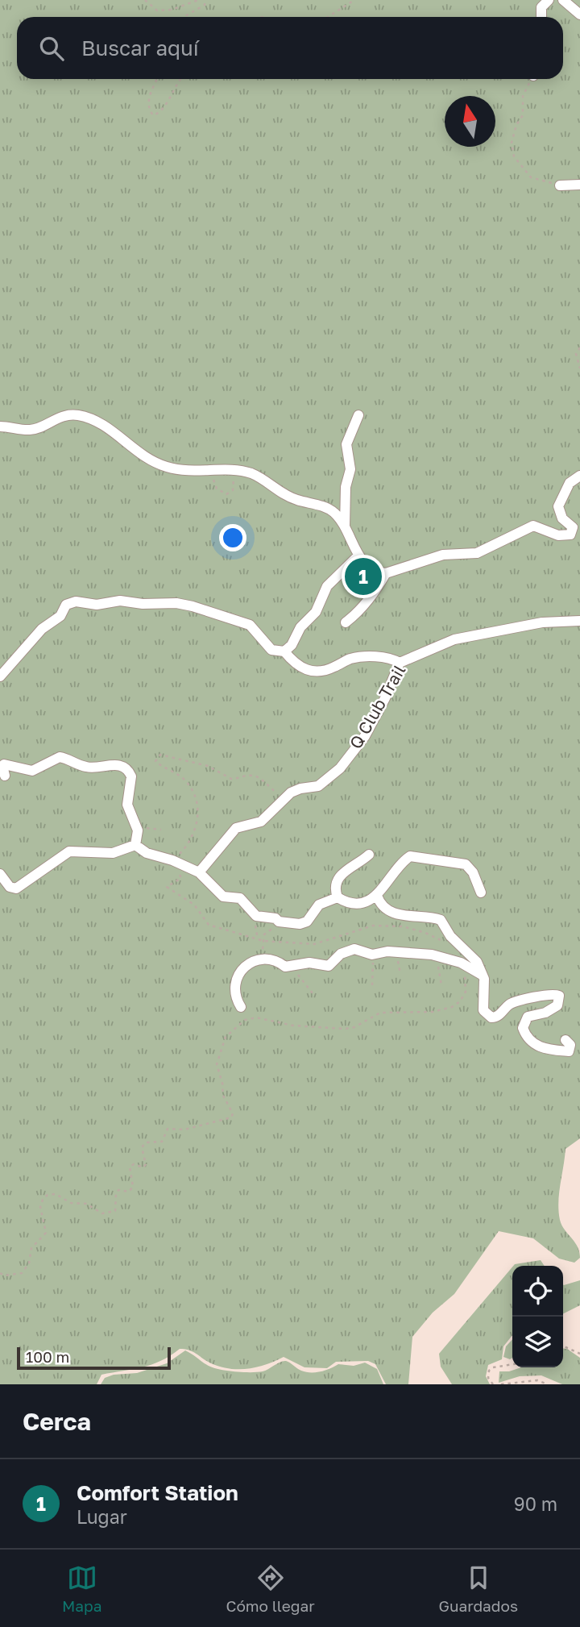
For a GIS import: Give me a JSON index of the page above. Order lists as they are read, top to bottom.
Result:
{
  "streets": {
    "lane": ["Q Club Trail"]
  },
  "scale_bar": "100 m",
  "north": "top",
  "page": {
    "search": "Buscar aquí",
    "pins": "1",
    "scale": "100 m",
    "heading": "Cerca",
    "list": [
      {
        "mark": "1",
        "name": "Comfort Station",
        "note": "Lugar",
        "value": "90 m"
      }
    ],
    "nav": ["Mapa", "Cómo llegar", "Guardados"]
  }
}
